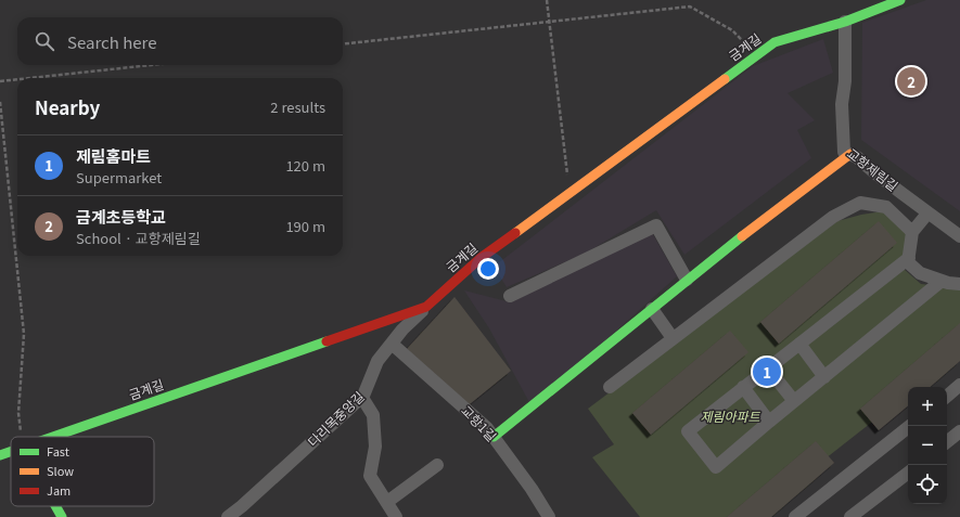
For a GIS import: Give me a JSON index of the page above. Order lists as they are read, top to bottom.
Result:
{
  "streets": {
    "street": [
      "금계길",
      "교항제림길",
      "다리목중앙길",
      "교항1길"
    ]
  },
  "crossings": [
    ["금계길", "교항제림길"],
    ["금계길", "다리목중앙길"],
    ["다리목중앙길", "교항1길"]
  ],
  "parks": ["제림아파트"],
  "legend": ["Fast", "Slow", "Jam"],
  "page": {
    "search": "Search here",
    "pins": ["2", "1"],
    "heading": ["Nearby", "2 results"],
    "list": [
      {
        "mark": "1",
        "name": "제림홈마트",
        "note": "Supermarket",
        "value": "120 m"
      },
      {
        "mark": "2",
        "name": "금계초등학교",
        "note": "School · 교항제림길",
        "value": "190 m"
      }
    ],
    "map_buttons": ["+", "−"]
  }
}
